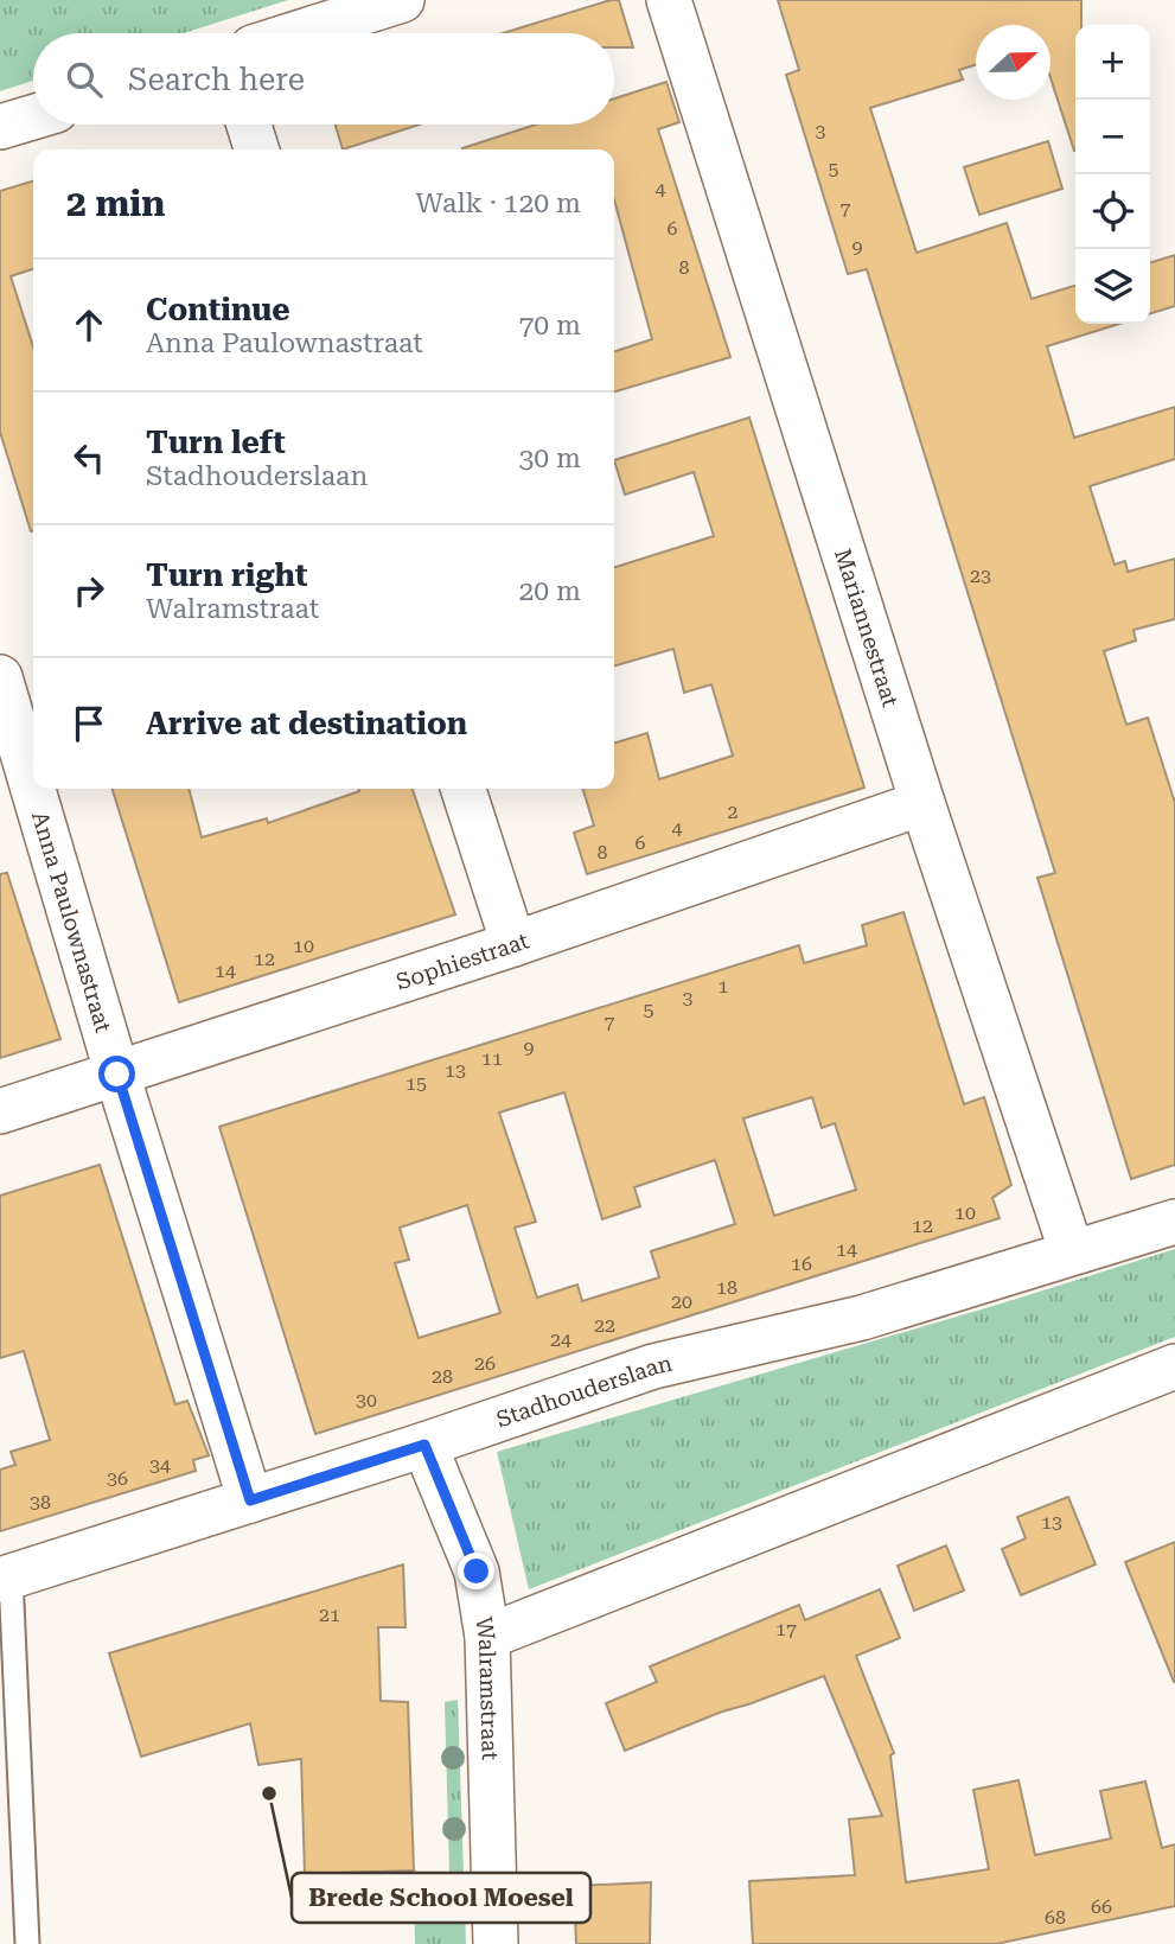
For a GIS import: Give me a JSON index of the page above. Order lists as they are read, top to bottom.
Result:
{
  "streets": {
    "street": [
      "Mariannestraat",
      "Anna Paulownastraat",
      "Sophiestraat",
      "Stadhouderslaan",
      "Walramstraat"
    ]
  },
  "crossings": [
    ["Mariannestraat", "Sophiestraat"],
    ["Mariannestraat", "Stadhouderslaan"],
    ["Anna Paulownastraat", "Sophiestraat"],
    ["Anna Paulownastraat", "Stadhouderslaan"],
    ["Stadhouderslaan", "Walramstraat"]
  ],
  "places": ["Brede School Moesel"],
  "house_numbers": [
    "3",
    "5",
    "4",
    "7",
    "6",
    "9",
    "8",
    "23",
    "2",
    "4",
    "6",
    "8",
    "10",
    "12",
    "14",
    "1",
    "3",
    "5",
    "7",
    "9",
    "11",
    "13",
    "15",
    "10",
    "12",
    "14",
    "16",
    "18",
    "20",
    "22",
    "24",
    "26",
    "28",
    "30",
    "34",
    "36",
    "38",
    "13",
    "21",
    "17",
    "66",
    "68"
  ],
  "north": "right",
  "page": {
    "map_buttons": ["+", "−"],
    "search": "Search here",
    "heading": ["2 min", "Walk · 120 m"],
    "list": [
      ["Continue", "Anna Paulownastraat", "70 m"],
      ["Turn left", "Stadhouderslaan", "30 m"],
      ["Turn right", "Walramstraat", "20 m"],
      "Arrive at destination"
    ]
  }
}
